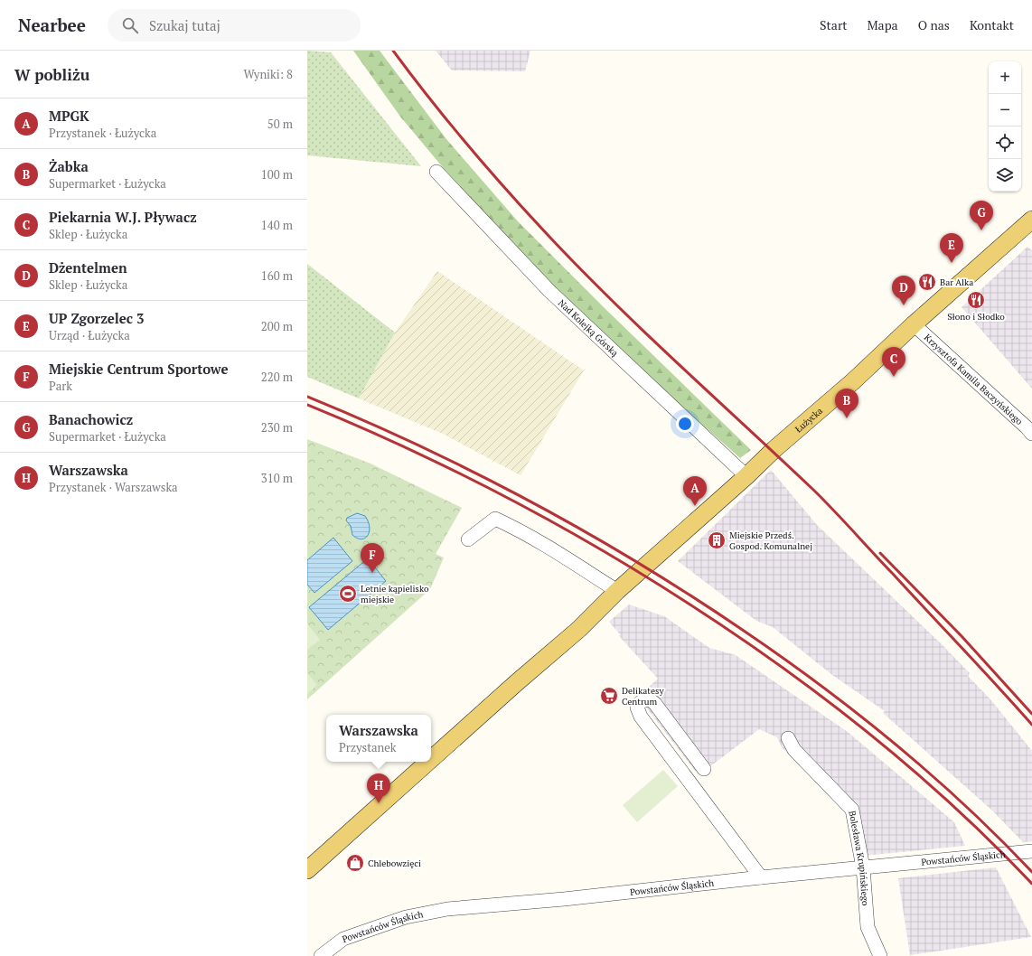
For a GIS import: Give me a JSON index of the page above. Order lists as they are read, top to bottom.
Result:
{
  "streets": {
    "main road": ["Łużycka"],
    "street": [
      "Nad Kolejką Górską",
      "Krzysztofa Kamila Baczyńskiego",
      "Powstańców Śląskich",
      "Bolesława Krupińskiego"
    ]
  },
  "crossings": [
    ["Nad Kolejką Górską", "Łużycka"],
    ["Krzysztofa Kamila Baczyńskiego", "Łużycka"],
    ["Powstańców Śląskich", "Bolesława Krupińskiego"]
  ],
  "places": {
    "restaurant": ["Bar Alka", "Słono i Słodko"],
    "building": ["Miejskie Przedś. Gospod. Komunalnej"],
    "sports": ["Letnie kąpielisko miejskie"],
    "supermarket": ["Delikatesy Centrum"],
    "shop": ["Chlebowzięci"]
  },
  "page": {
    "header": "Nearbee",
    "search": "Szukaj tutaj",
    "nav": [
      "Start",
      "Mapa",
      "O nas",
      "Kontakt"
    ],
    "heading": ["W pobliżu", "Wyniki: 8"],
    "map_buttons": ["+", "−"],
    "list": [
      {
        "mark": "A",
        "name": "MPGK",
        "note": "Przystanek · Łużycka",
        "value": "50 m"
      },
      {
        "mark": "B",
        "name": "Żabka",
        "note": "Supermarket · Łużycka",
        "value": "100 m"
      },
      {
        "mark": "C",
        "name": "Piekarnia W.J. Pływacz",
        "note": "Sklep · Łużycka",
        "value": "140 m"
      },
      {
        "mark": "D",
        "name": "Dżentelmen",
        "note": "Sklep · Łużycka",
        "value": "160 m"
      },
      {
        "mark": "E",
        "name": "UP Zgorzelec 3",
        "note": "Urząd · Łużycka",
        "value": "200 m"
      },
      {
        "mark": "F",
        "name": "Miejskie Centrum Sportowe",
        "note": "Park",
        "value": "220 m"
      },
      {
        "mark": "G",
        "name": "Banachowicz",
        "note": "Supermarket · Łużycka",
        "value": "230 m"
      },
      {
        "mark": "H",
        "name": "Warszawska",
        "note": "Przystanek · Warszawska",
        "value": "310 m"
      }
    ],
    "pins": [
      "G",
      "E",
      "D",
      "C",
      "B",
      "A",
      "F",
      "H"
    ],
    "popup": ["Warszawska", "Przystanek"]
  }
}
